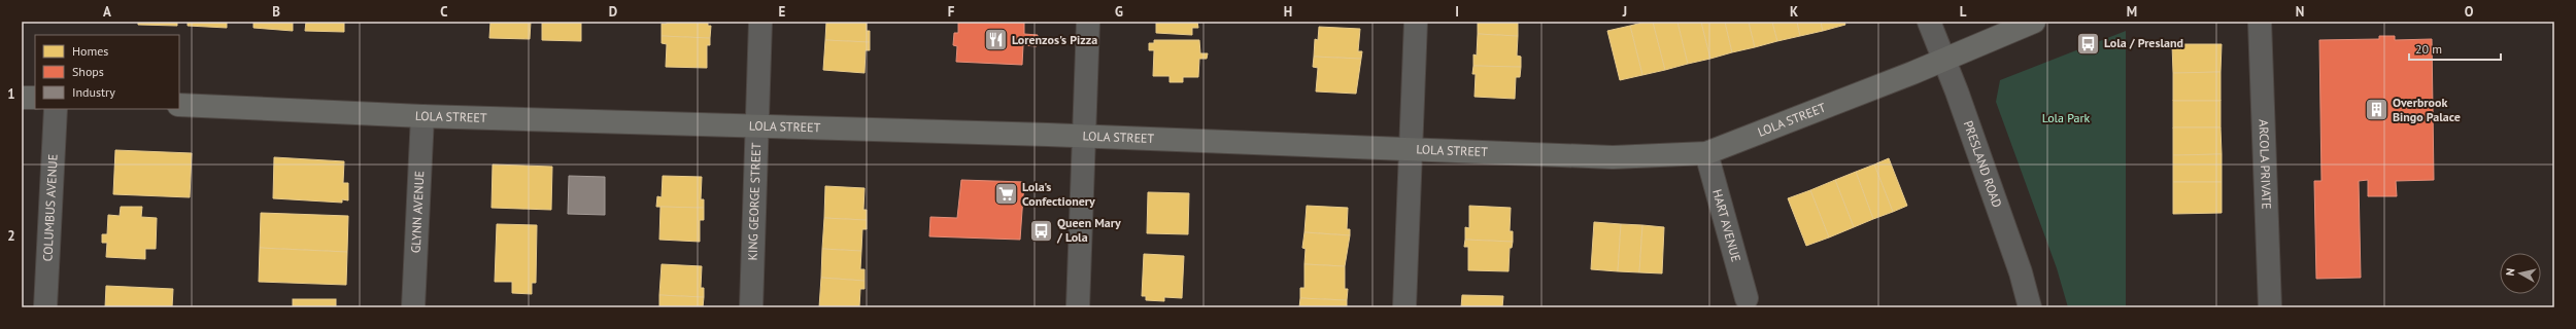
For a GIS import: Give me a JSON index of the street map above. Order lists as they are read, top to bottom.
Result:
{
  "streets": {
    "street": [
      "LOLA STREET",
      "PRESLAND ROAD",
      "ARCOLA PRIVATE",
      "KING GEORGE STREET",
      "COLUMBUS AVENUE",
      "GLYNN AVENUE",
      "HART AVENUE"
    ]
  },
  "crossings": [
    ["LOLA STREET", "PRESLAND ROAD"],
    ["LOLA STREET", "KING GEORGE STREET"],
    ["LOLA STREET", "GLYNN AVENUE"],
    ["LOLA STREET", "HART AVENUE"]
  ],
  "parks": ["Lola Park"],
  "places": {
    "restaurant": ["Lorenzos's Pizza"],
    "bus stop": ["Lola / Presland", "Queen Mary / Lola"],
    "building": ["Overbrook Bingo Palace"],
    "supermarket": ["Lola's Confectionery"]
  },
  "legend": ["Homes", "Shops", "Industry"],
  "scale_bar": "20 m",
  "north": "left",
  "grid": {
    "columns": [
      "A",
      "B",
      "C",
      "D",
      "E",
      "F",
      "G",
      "H",
      "I",
      "J",
      "K",
      "L",
      "M",
      "N",
      "O"
    ],
    "rows": ["1", "2"]
  }
}
